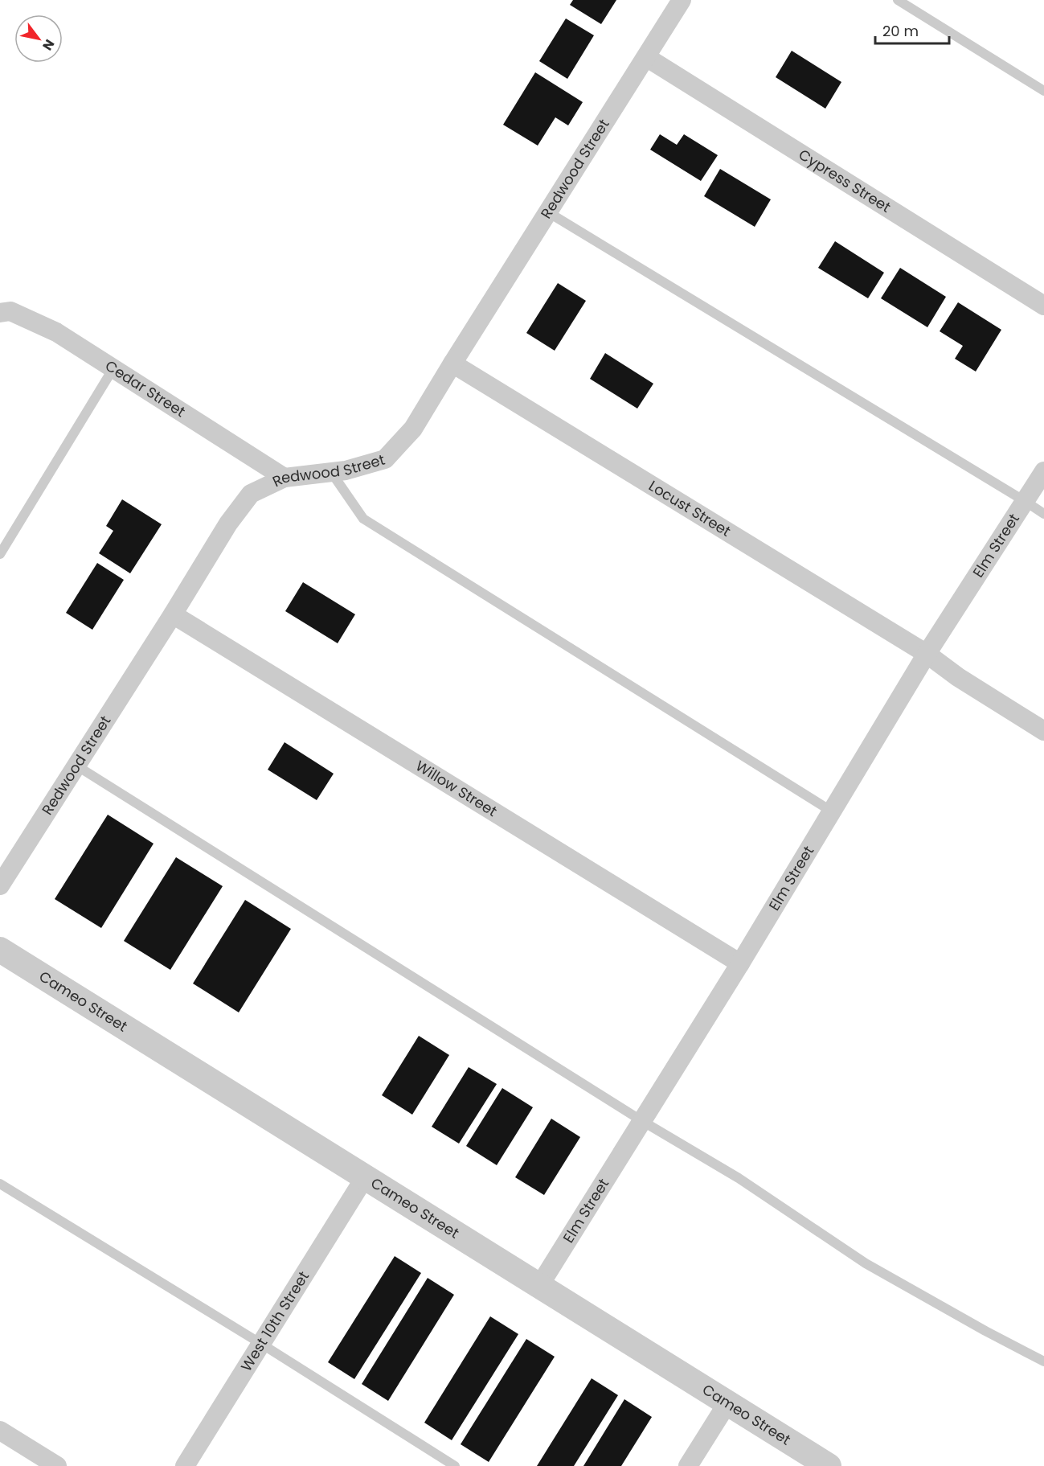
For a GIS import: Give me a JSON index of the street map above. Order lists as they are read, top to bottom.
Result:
{
  "streets": {
    "street": [
      "Redwood Street",
      "Cypress Street",
      "Cedar Street",
      "Locust Street",
      "Elm Street",
      "Willow Street",
      "Cameo Street",
      "West 10th Street"
    ]
  },
  "crossings": [
    ["Redwood Street", "Cypress Street"],
    ["Redwood Street", "Cedar Street"],
    ["Redwood Street", "Locust Street"],
    ["Redwood Street", "Willow Street"],
    ["Locust Street", "Elm Street"],
    ["Elm Street", "Willow Street"],
    ["Elm Street", "Cameo Street"],
    ["Cameo Street", "West 10th Street"]
  ],
  "scale_bar": "20 m",
  "north": "bottom right"
}
